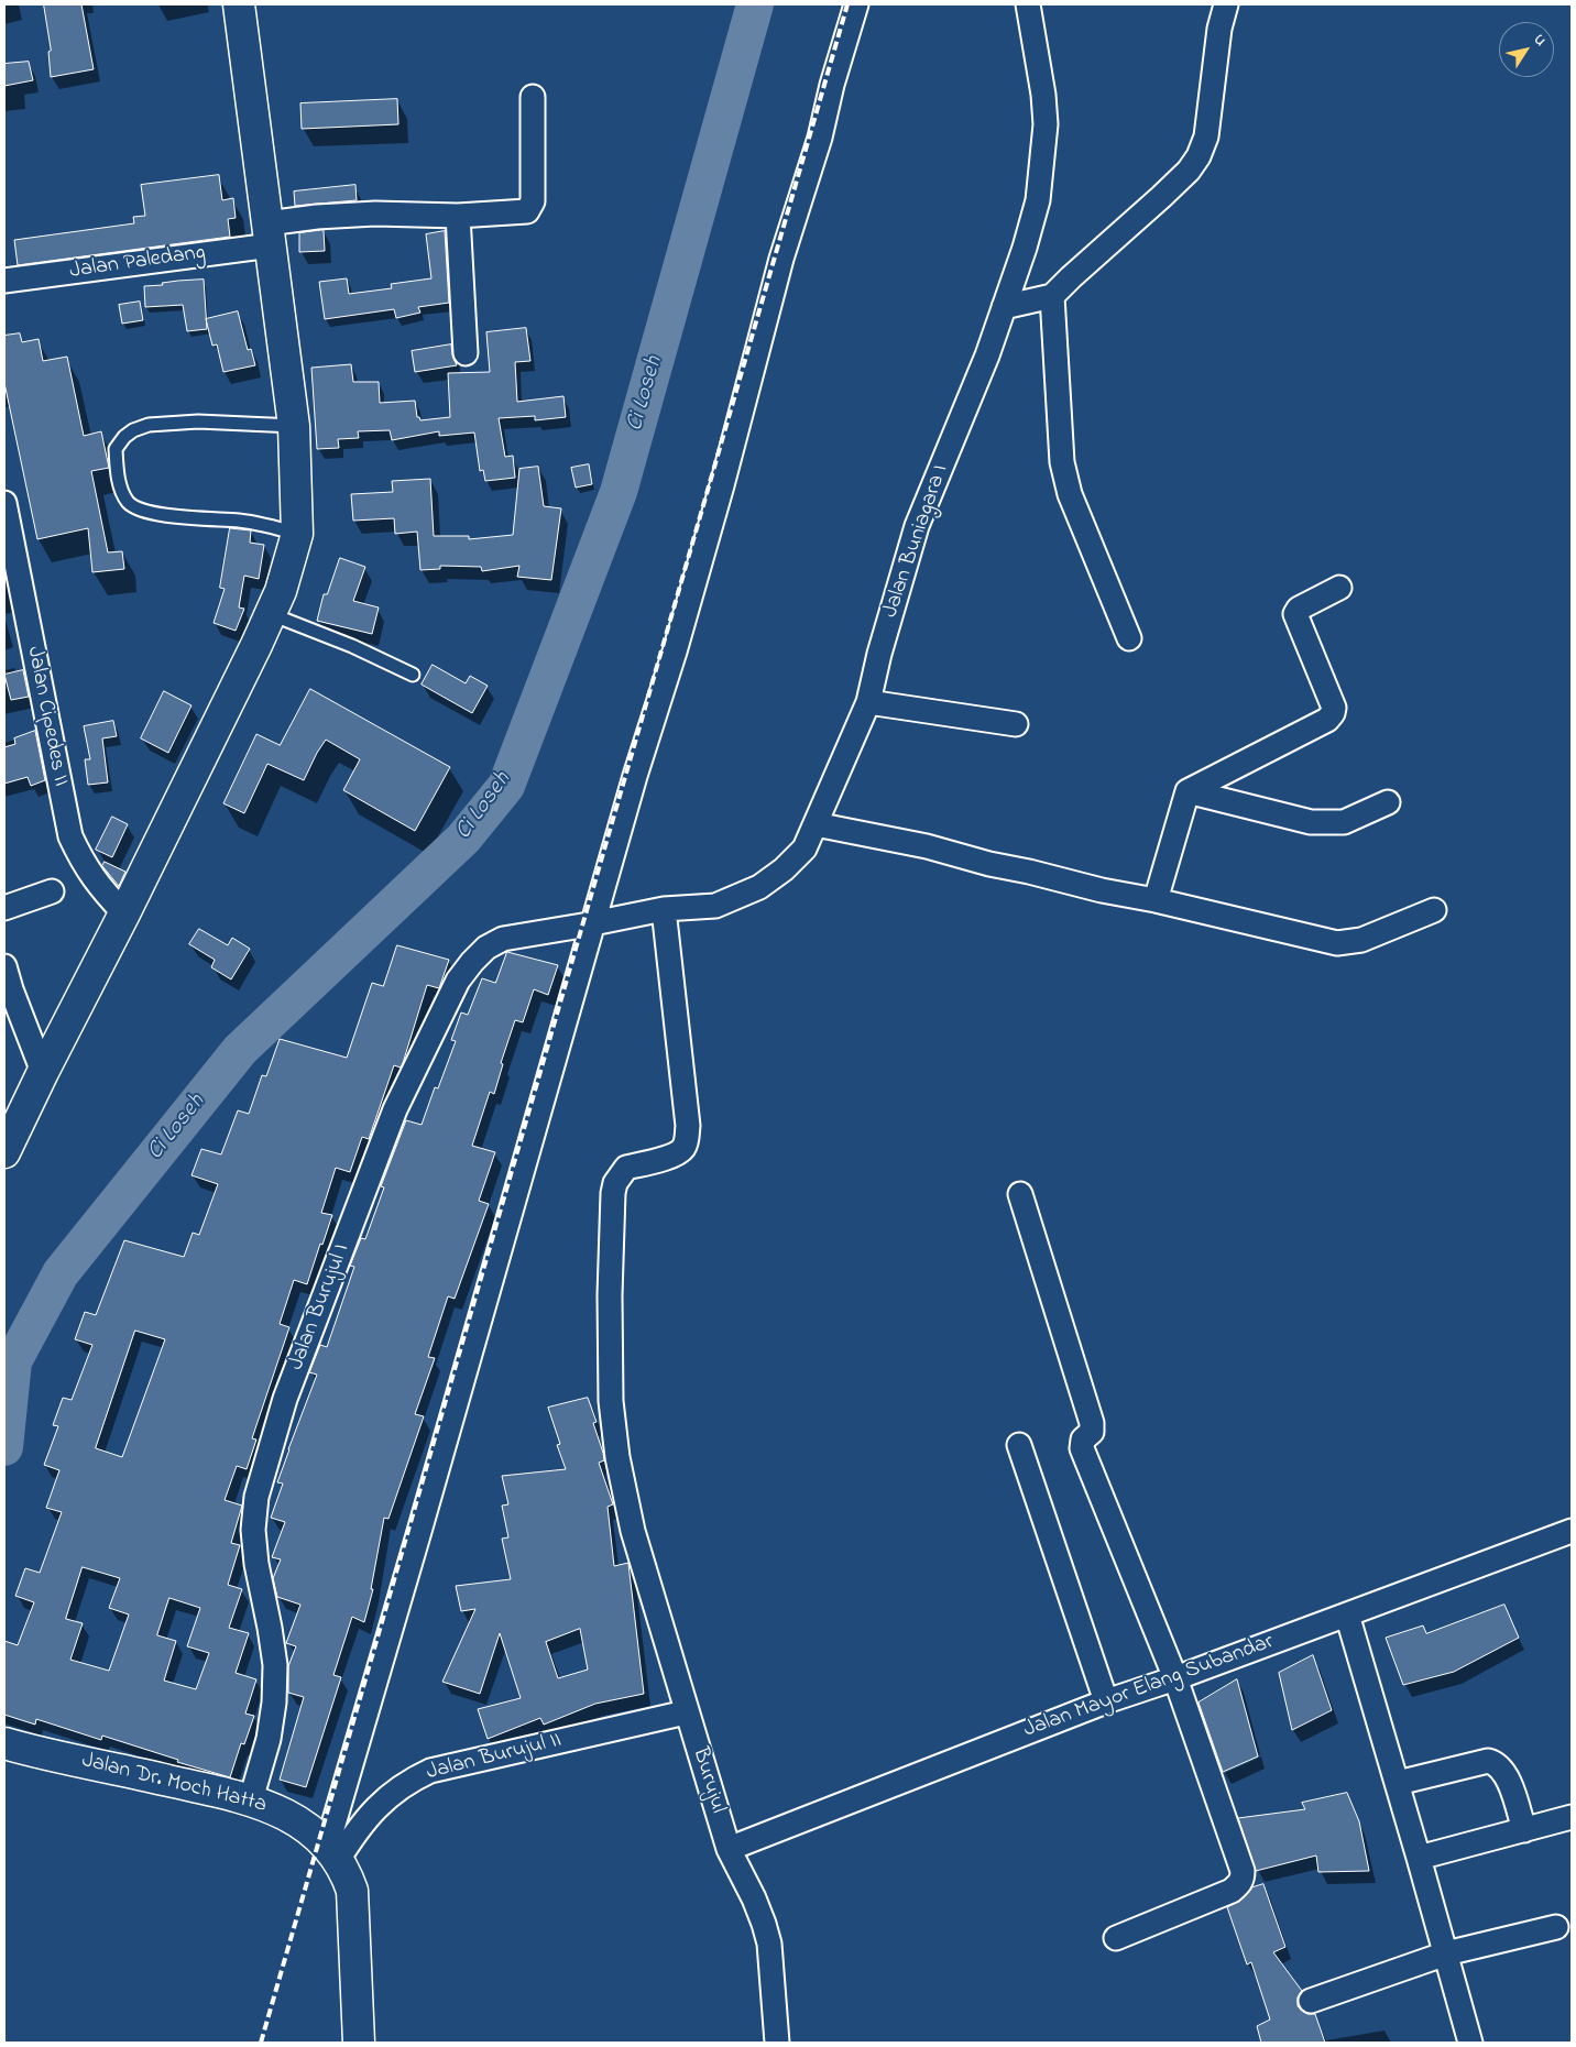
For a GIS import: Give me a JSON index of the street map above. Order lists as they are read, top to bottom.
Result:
{
  "streets": {
    "highway": ["Jalan Dr. Moch Hatta"],
    "street": [
      "Jalan Paledang",
      "Jalan Buniagara I",
      "Jalan Cipedes II",
      "Jalan Burujul I",
      "Jalan Mayor Elang Subandar",
      "Jalan Burujul II",
      "Burujul"
    ]
  },
  "crossings": [
    ["Jalan Buniagara I", "Jalan Burujul I"],
    ["Jalan Buniagara I", "Burujul"],
    ["Jalan Burujul I", "Jalan Dr. Moch Hatta"],
    ["Jalan Mayor Elang Subandar", "Burujul"],
    ["Jalan Burujul II", "Burujul"],
    ["Jalan Burujul II", "Jalan Dr. Moch Hatta"]
  ],
  "water": ["Ci Loseh"],
  "north": "top right"
}
